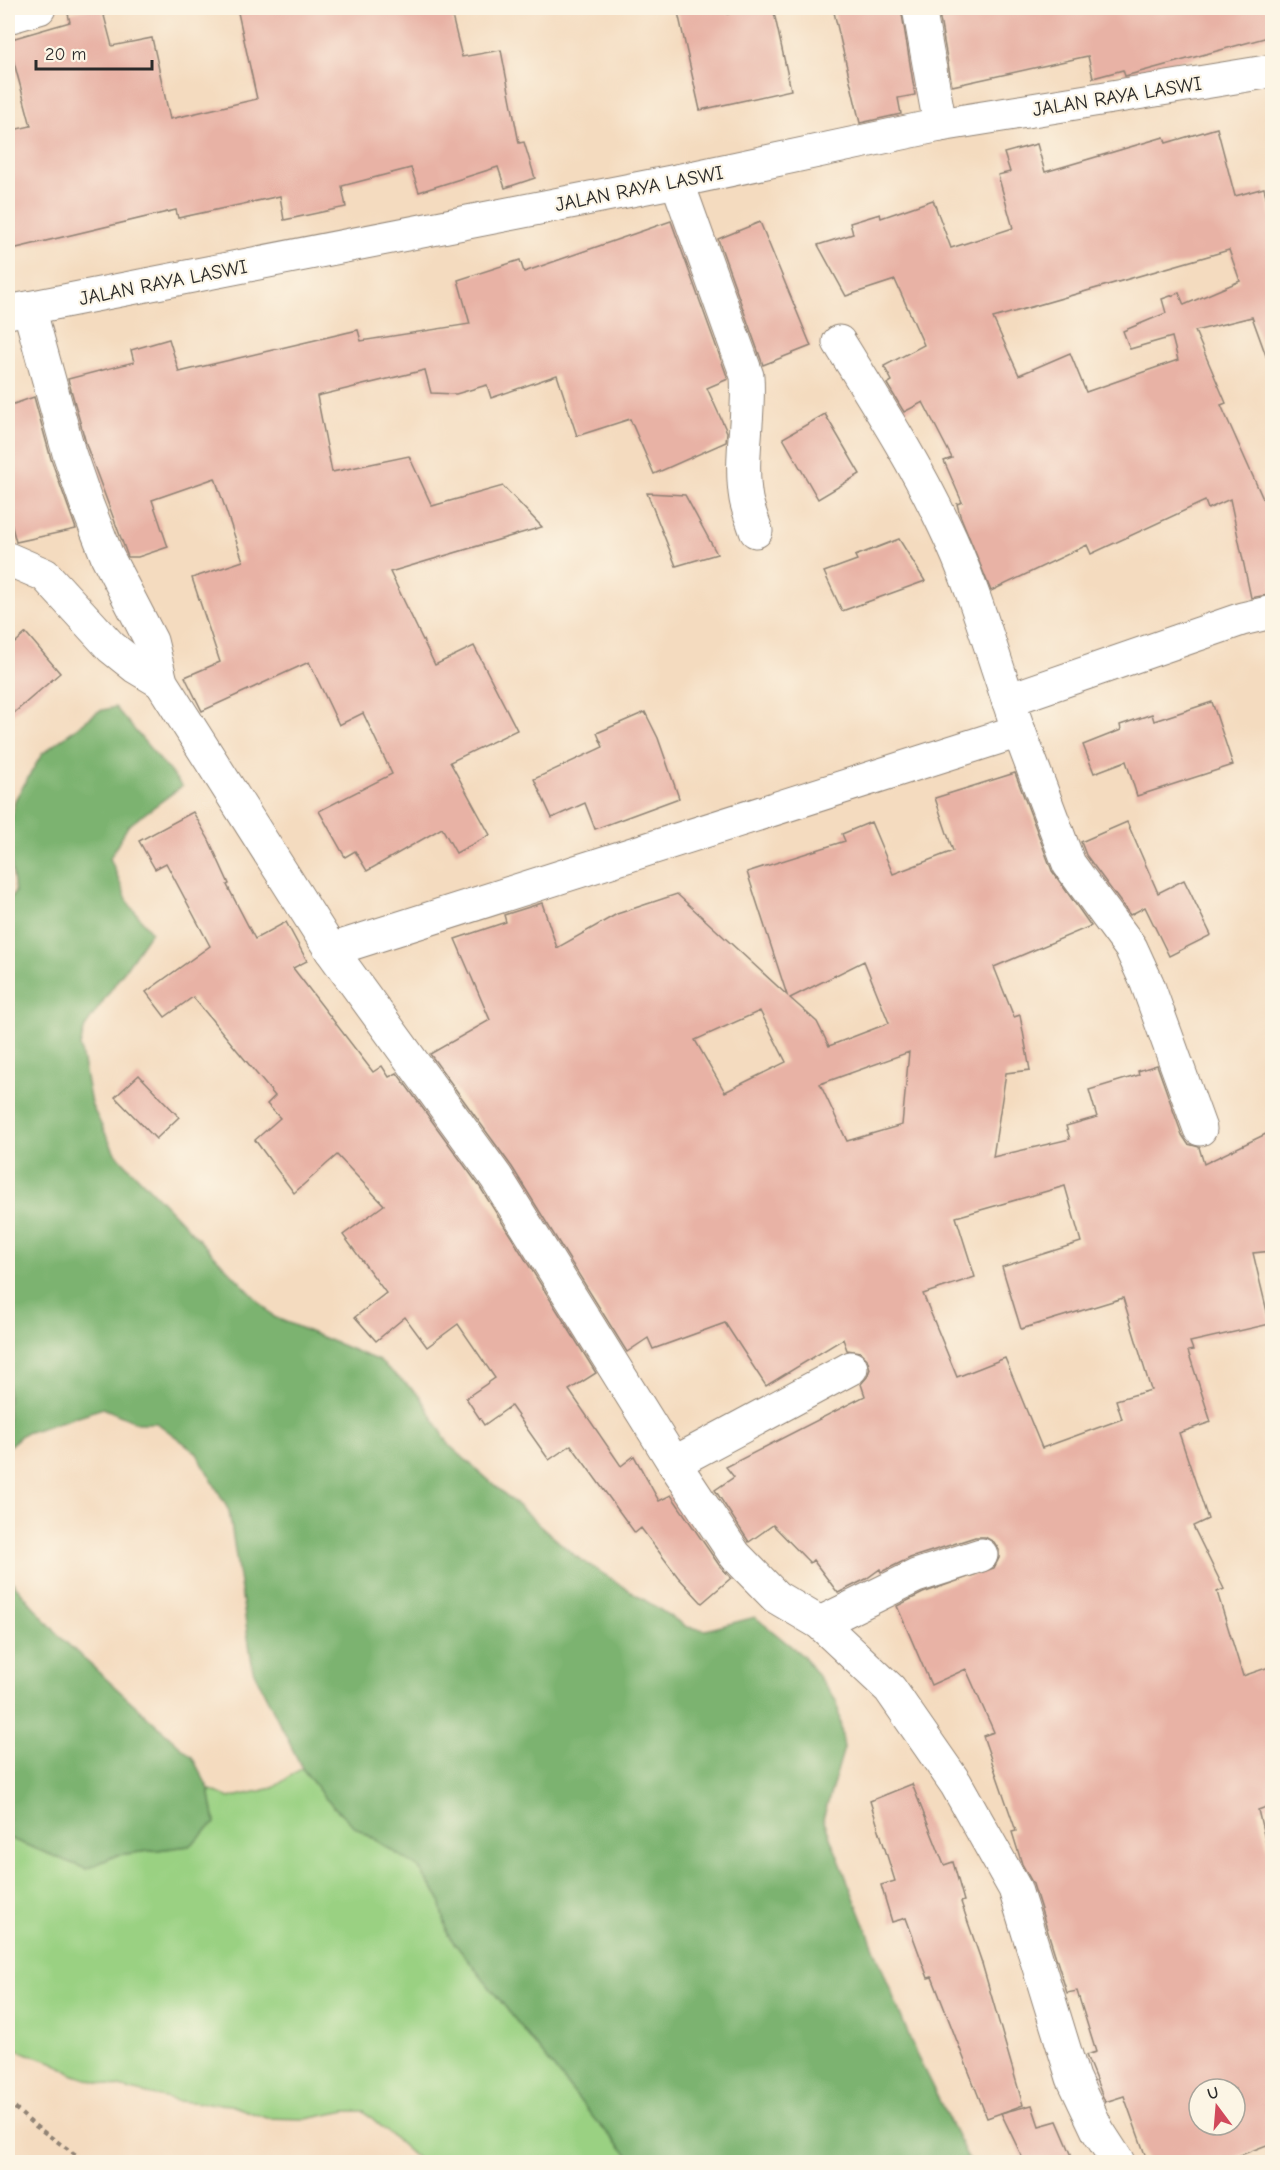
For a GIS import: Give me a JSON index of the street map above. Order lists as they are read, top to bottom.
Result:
{
  "streets": {
    "street": ["JALAN RAYA LASWI"]
  },
  "scale_bar": "20 m",
  "north": "top"
}
